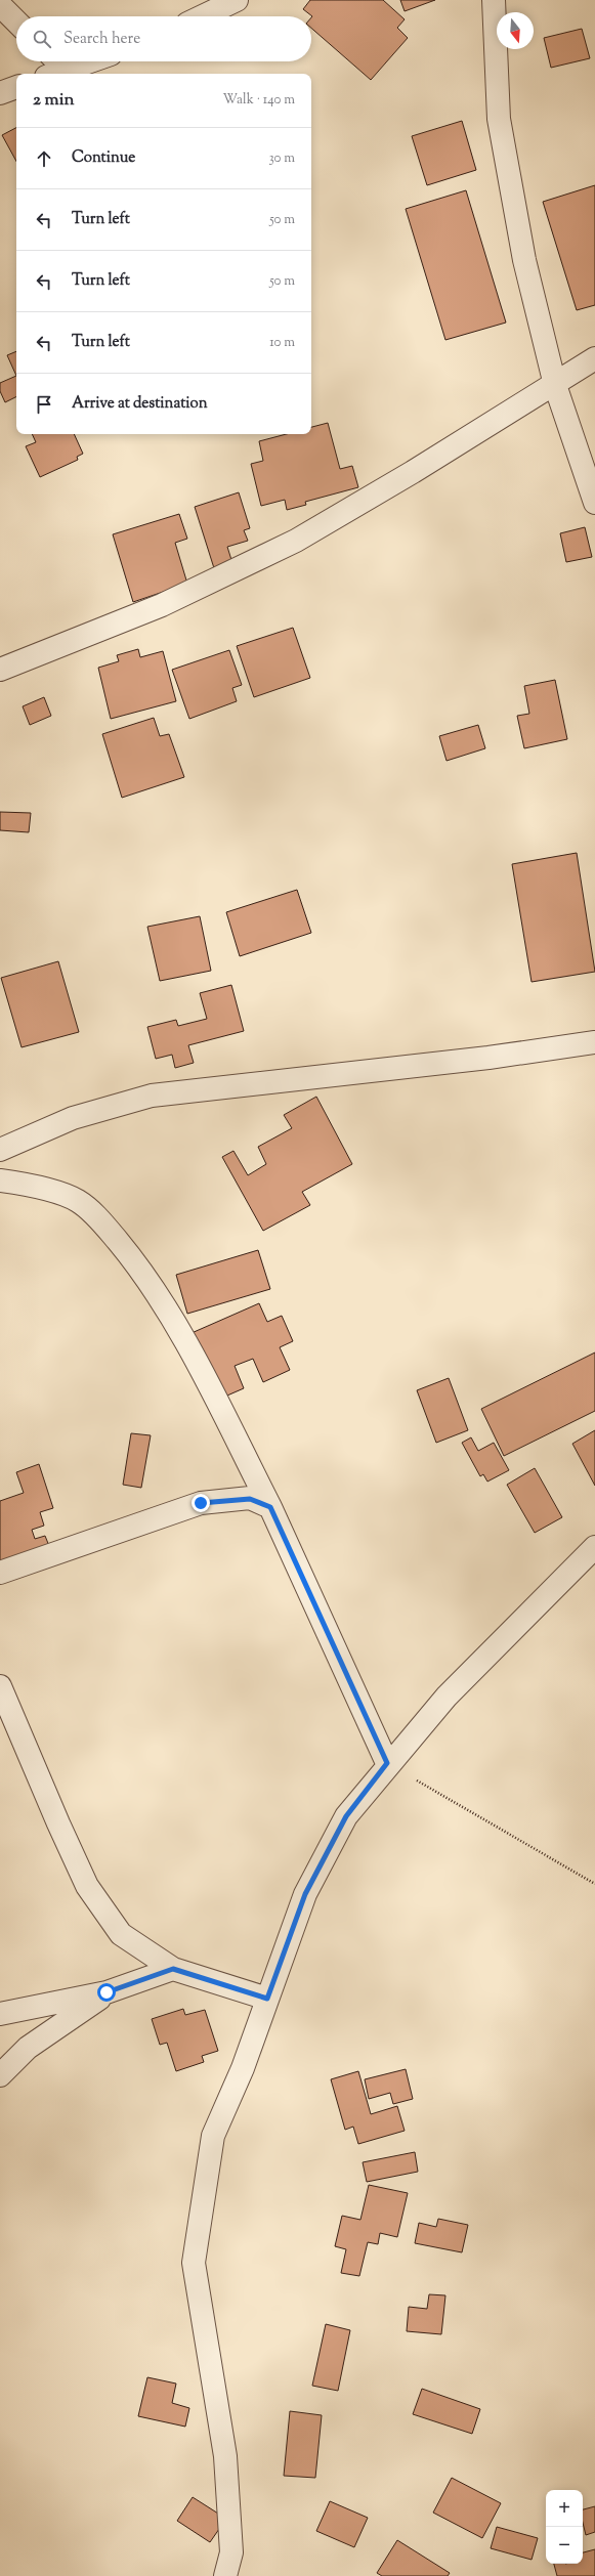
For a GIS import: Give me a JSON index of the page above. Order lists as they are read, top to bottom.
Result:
{
  "north": "bottom",
  "page": {
    "search": "Search here",
    "heading": ["2 min", "Walk · 140 m"],
    "list": [
      ["Continue", "30 m"],
      ["Turn left", "50 m"],
      ["Turn left", "50 m"],
      ["Turn left", "10 m"],
      "Arrive at destination"
    ],
    "map_buttons": ["+", "−"]
  }
}
